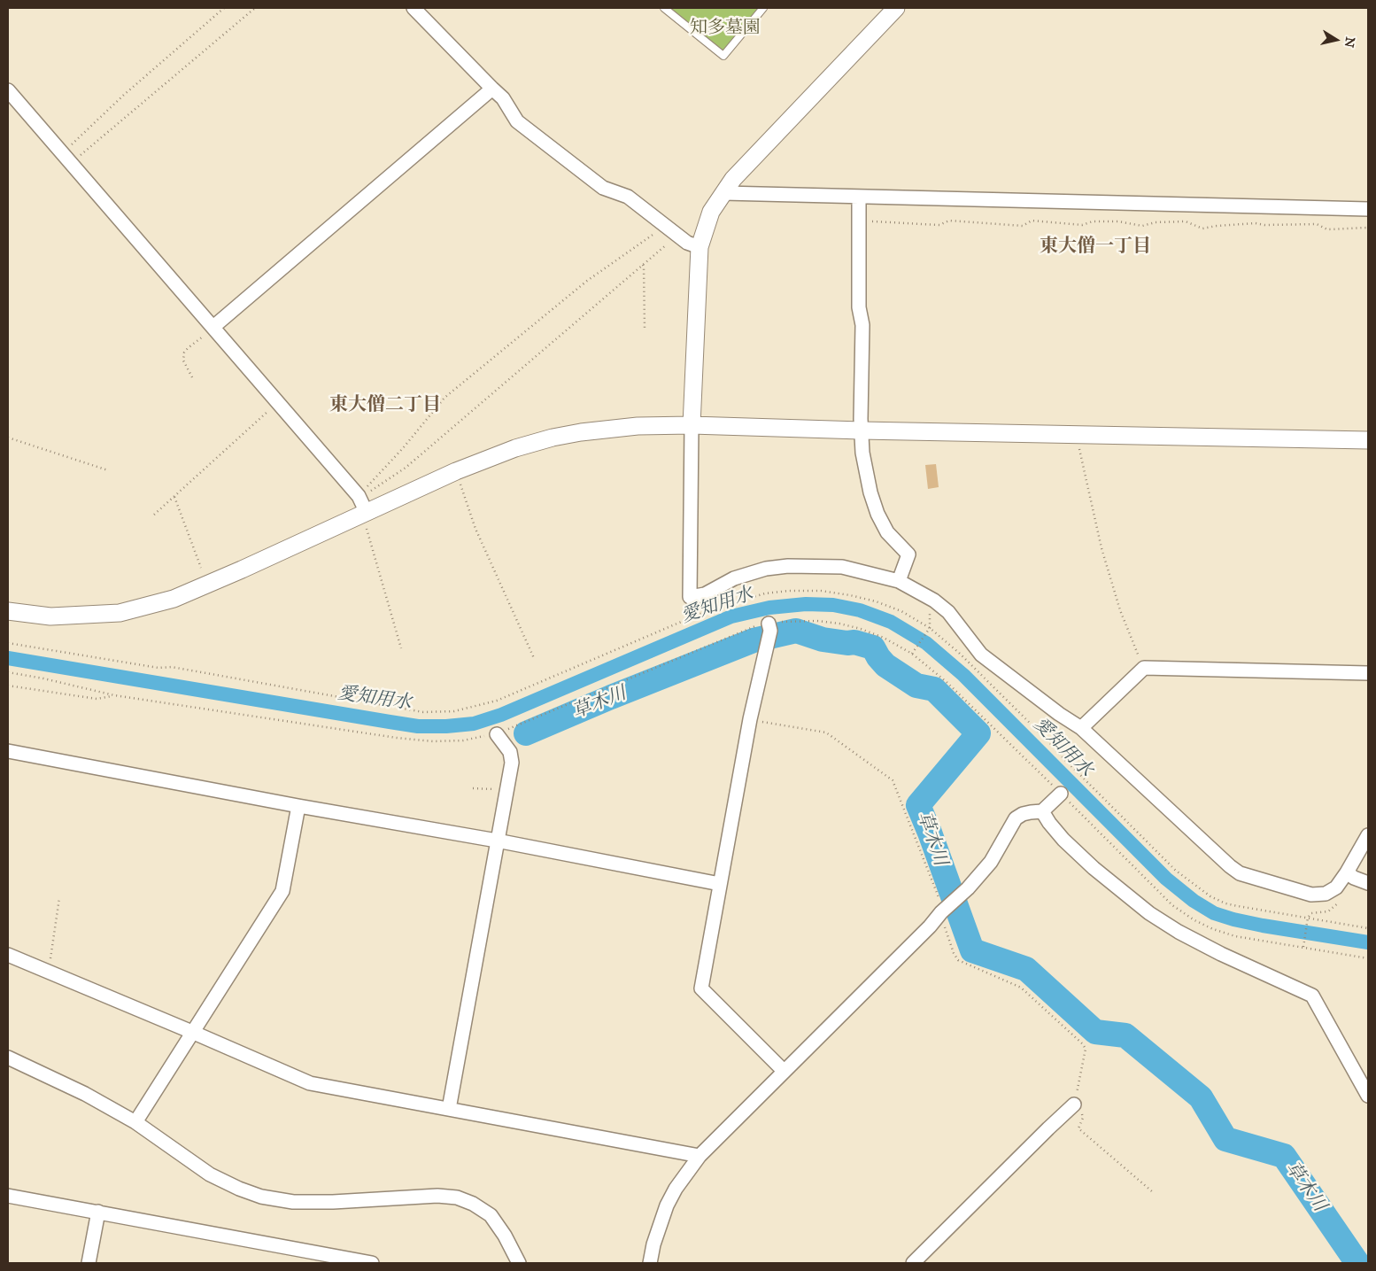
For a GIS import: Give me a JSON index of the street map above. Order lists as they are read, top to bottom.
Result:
{
  "districts": ["東大僧一丁目", "東大僧二丁目"],
  "water": ["愛知用水", "草木川"],
  "parks": ["知多墓園"],
  "north": "right"
}
